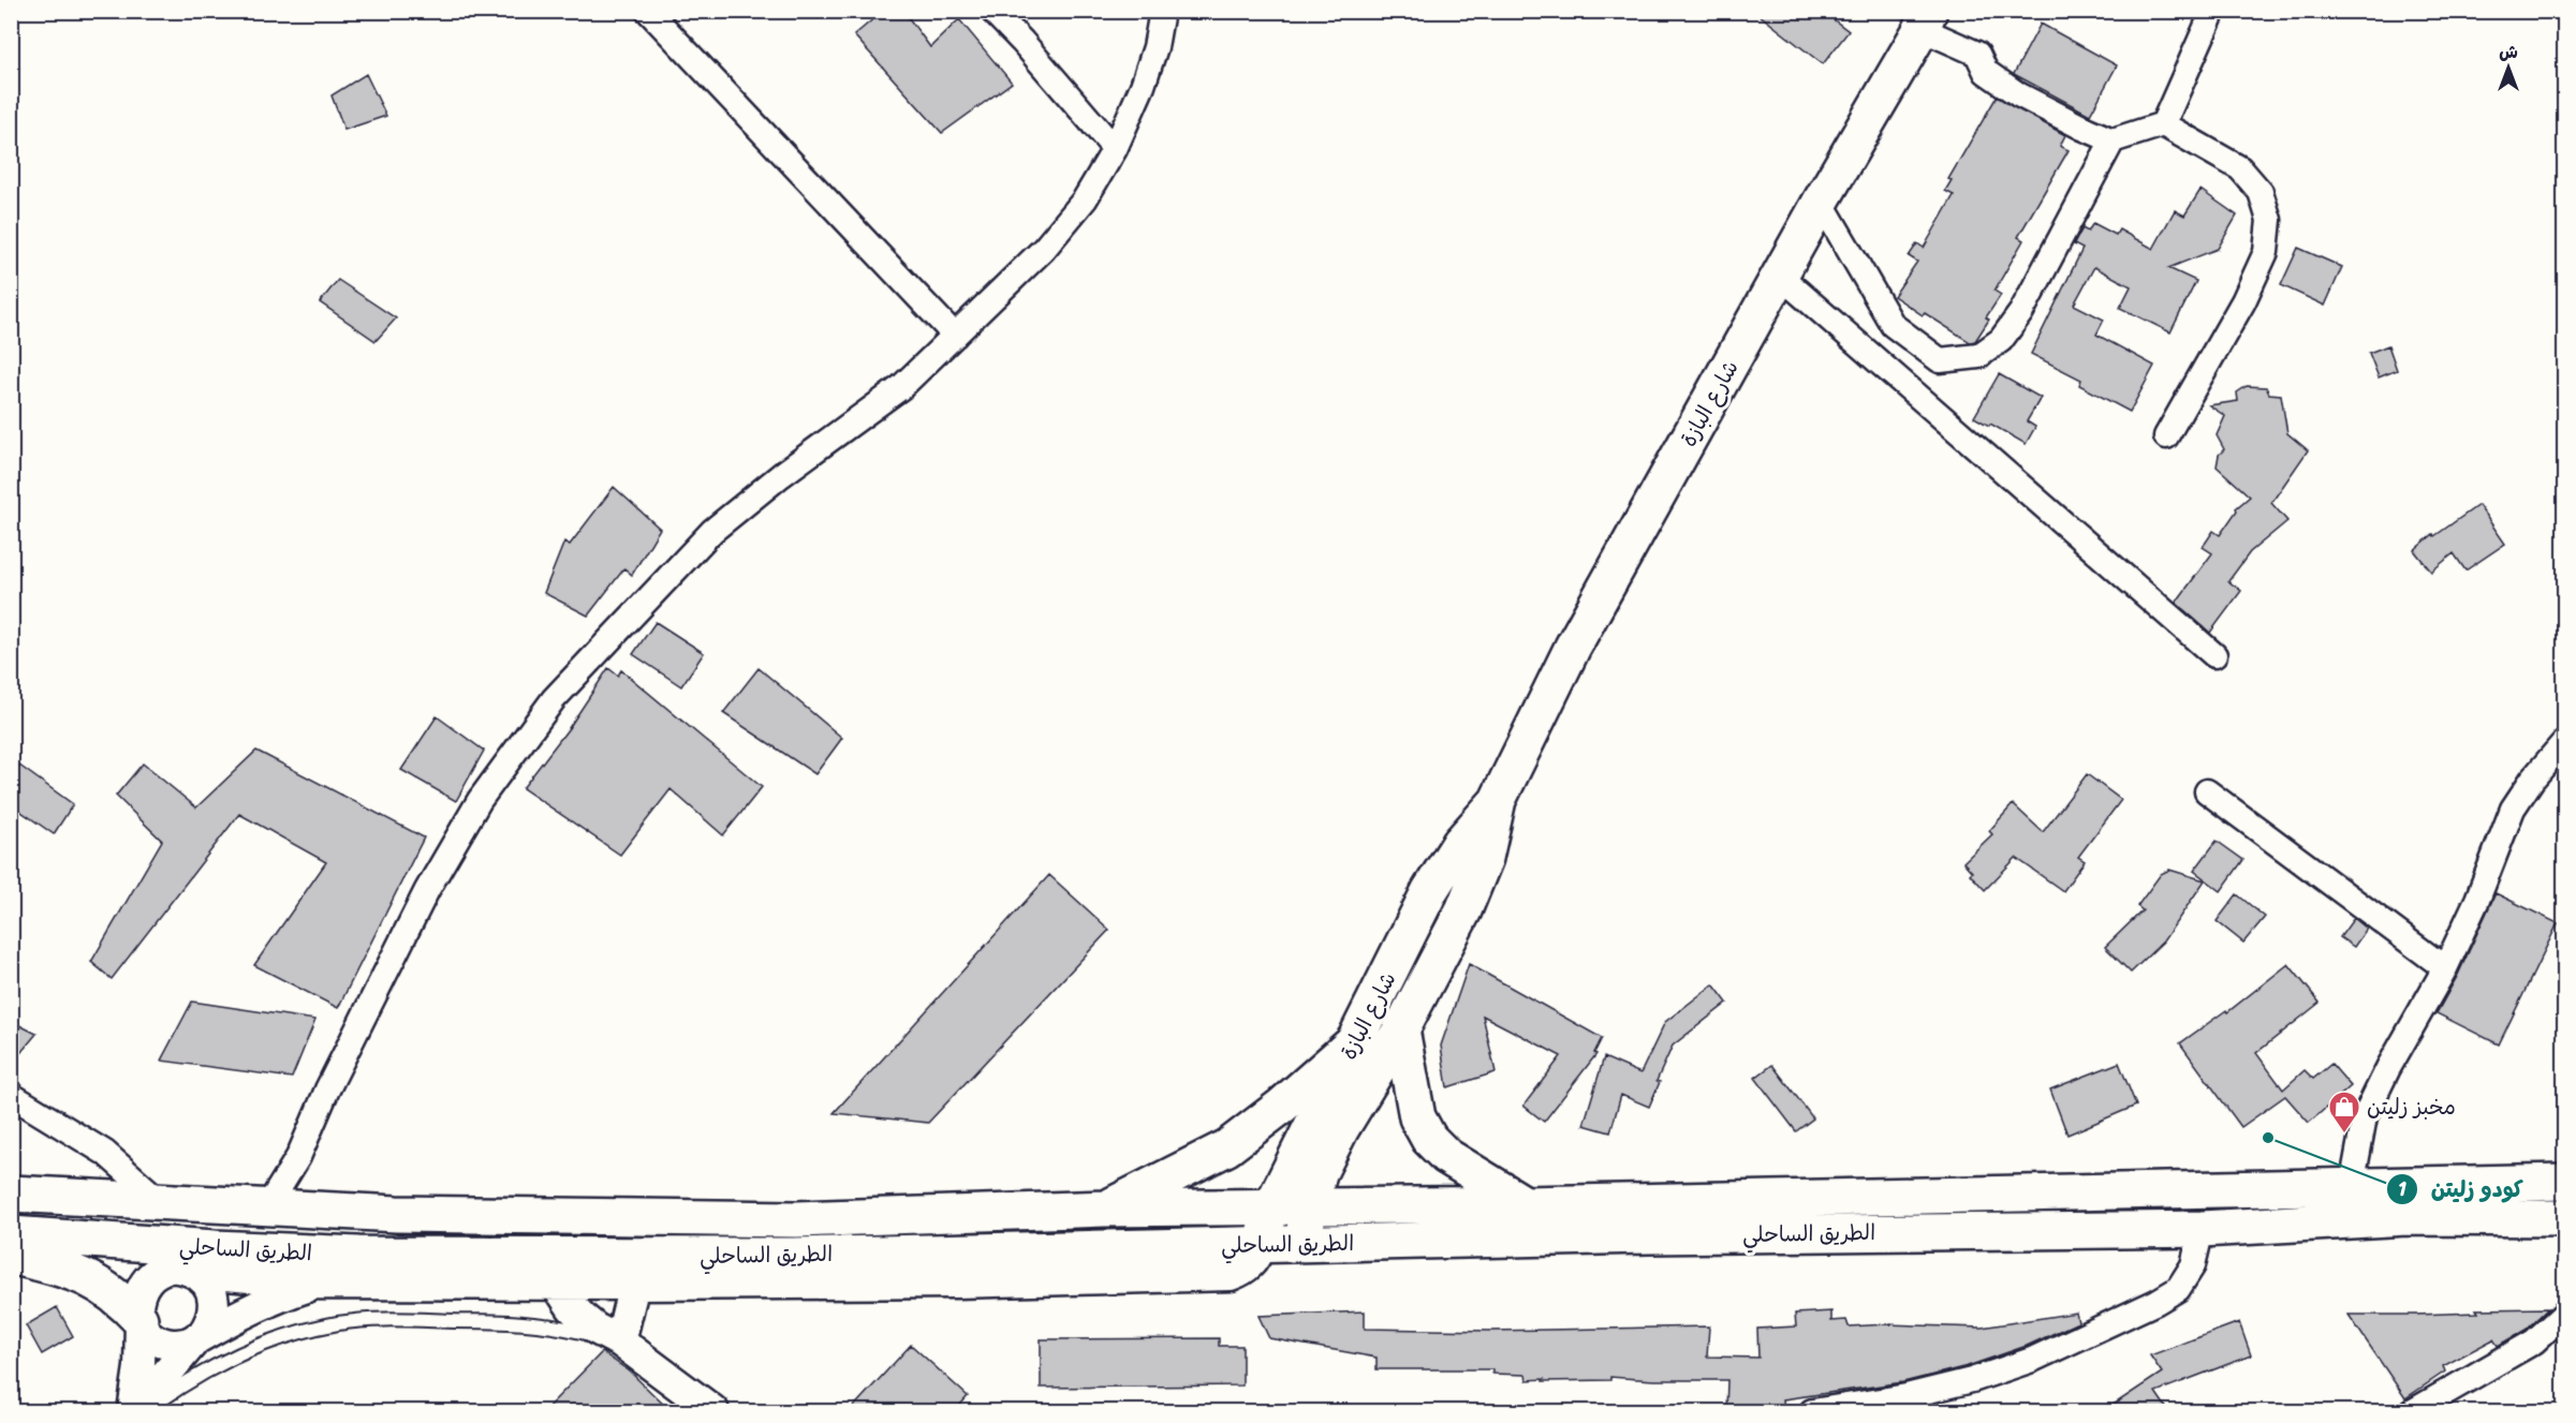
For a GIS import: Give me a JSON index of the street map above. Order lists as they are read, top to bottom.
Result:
{
  "streets": {
    "main road": ["شارع البازة", "الطريق الساحلي"]
  },
  "crossings": [
    ["شارع البازة", "الطريق الساحلي"]
  ],
  "places": {
    "shop": ["مخبز زليتن"],
    "other": ["كودو زليتن"]
  },
  "north": "top"
}
